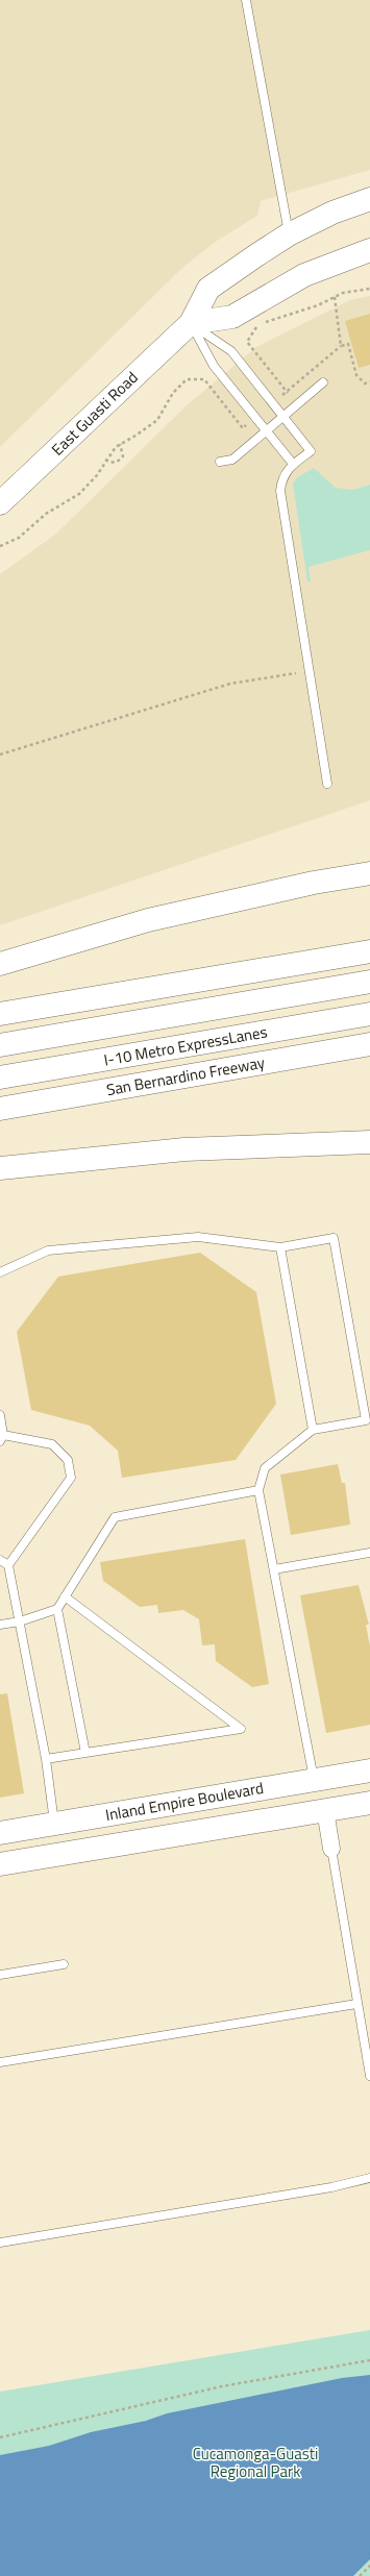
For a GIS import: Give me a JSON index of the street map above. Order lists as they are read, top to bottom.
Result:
{
  "streets": {
    "main road": [
      "East Guasti Road",
      "I-10 Metro ExpressLanes",
      "San Bernardino Freeway",
      "Inland Empire Boulevard"
    ]
  },
  "parks": ["Cucamonga-Guasti Regional Park"]
}
